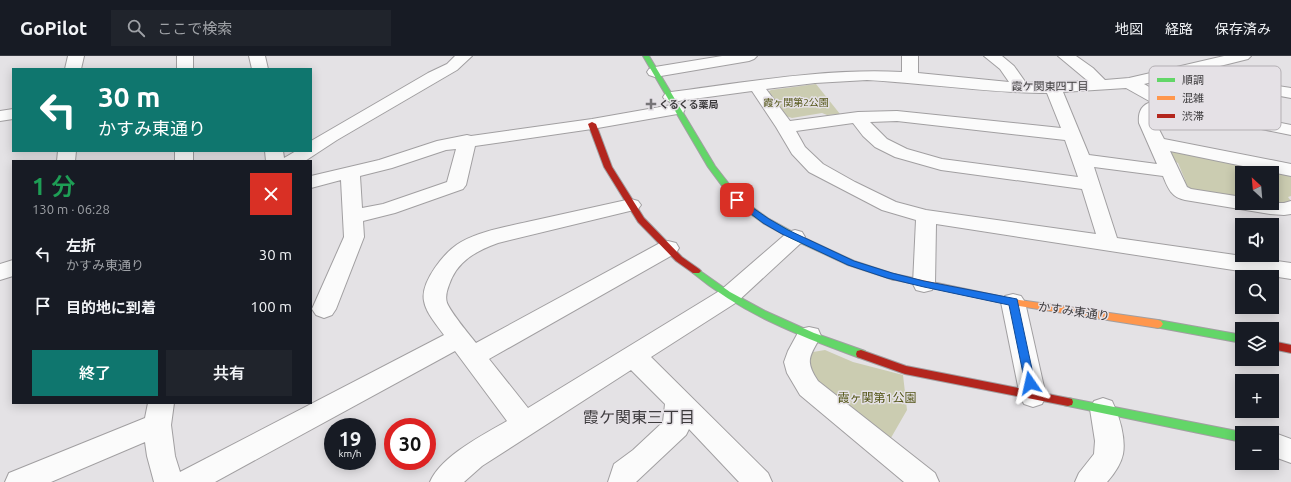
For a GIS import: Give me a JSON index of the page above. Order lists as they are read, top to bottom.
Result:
{
  "streets": {
    "street": ["かすみ東通り"]
  },
  "districts": ["霞ケ関東四丁目", "霞ケ関東三丁目"],
  "parks": ["霞ヶ関第2公園", "霞ヶ関第1公園"],
  "places": {
    "health": ["くるくる薬局"]
  },
  "legend": ["順調", "混雑", "渋滞"],
  "north": "top left",
  "page": {
    "header": "GoPilot",
    "search": "ここで検索",
    "nav": ["地図", "経路", "保存済み"],
    "turn": ["30 m", "かすみ東通り"],
    "heading": ["1 分", "130 m · 06:28"],
    "map_buttons": ["+", "−"],
    "list": [
      {
        "name": "左折",
        "note": "かすみ東通り",
        "value": "30 m"
      },
      {
        "name": "目的地に到着",
        "value": "100 m"
      }
    ],
    "buttons": ["終了", "共有"],
    "speed": "19 km/h",
    "limit": "30"
  }
}
